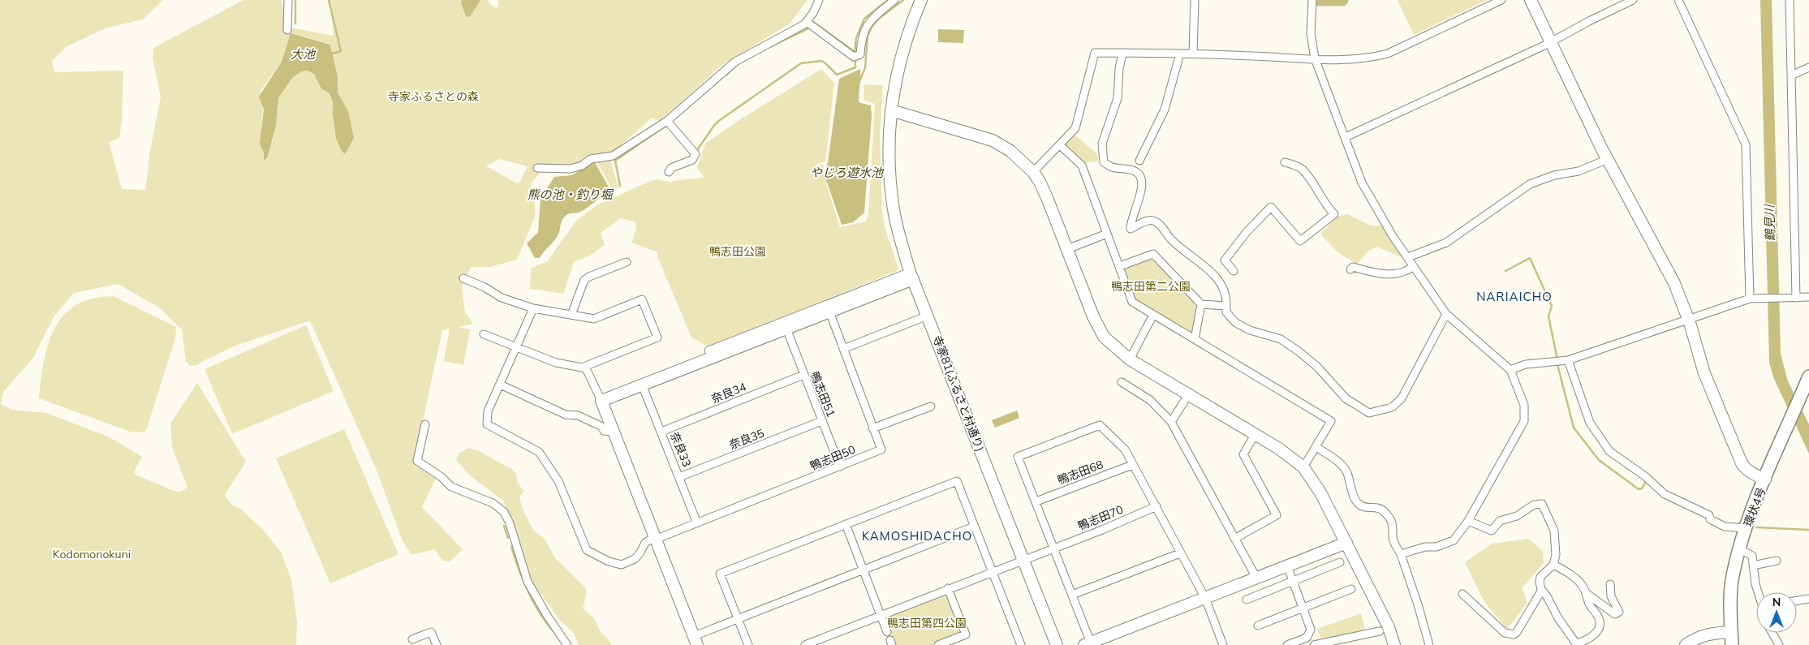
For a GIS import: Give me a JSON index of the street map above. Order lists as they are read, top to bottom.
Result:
{
  "streets": {
    "main road": ["環状4号"],
    "street": [
      "奈良34",
      "寺家81(ふるさと村通り)",
      "鴨志田51",
      "奈良35",
      "奈良33",
      "鴨志田50",
      "鴨志田68",
      "鴨志田70"
    ]
  },
  "crossings": [
    ["奈良34", "鴨志田51"],
    ["奈良34", "奈良33"],
    ["寺家81(ふるさと村通り)", "鴨志田70"],
    ["鴨志田51", "奈良35"],
    ["鴨志田51", "鴨志田50"],
    ["奈良35", "奈良33"],
    ["奈良33", "鴨志田50"]
  ],
  "districts": ["NARIAICHO", "KAMOSHIDACHO"],
  "water": [
    "大池",
    "やじろ遊水池",
    "熊の池・釣り堀",
    "鶴見川"
  ],
  "parks": [
    "寺家ふるさとの森",
    "鴨志田公園",
    "鴨志田第二公園",
    "Kodomonokuni",
    "鴨志田第四公園"
  ],
  "north": "top"
}
